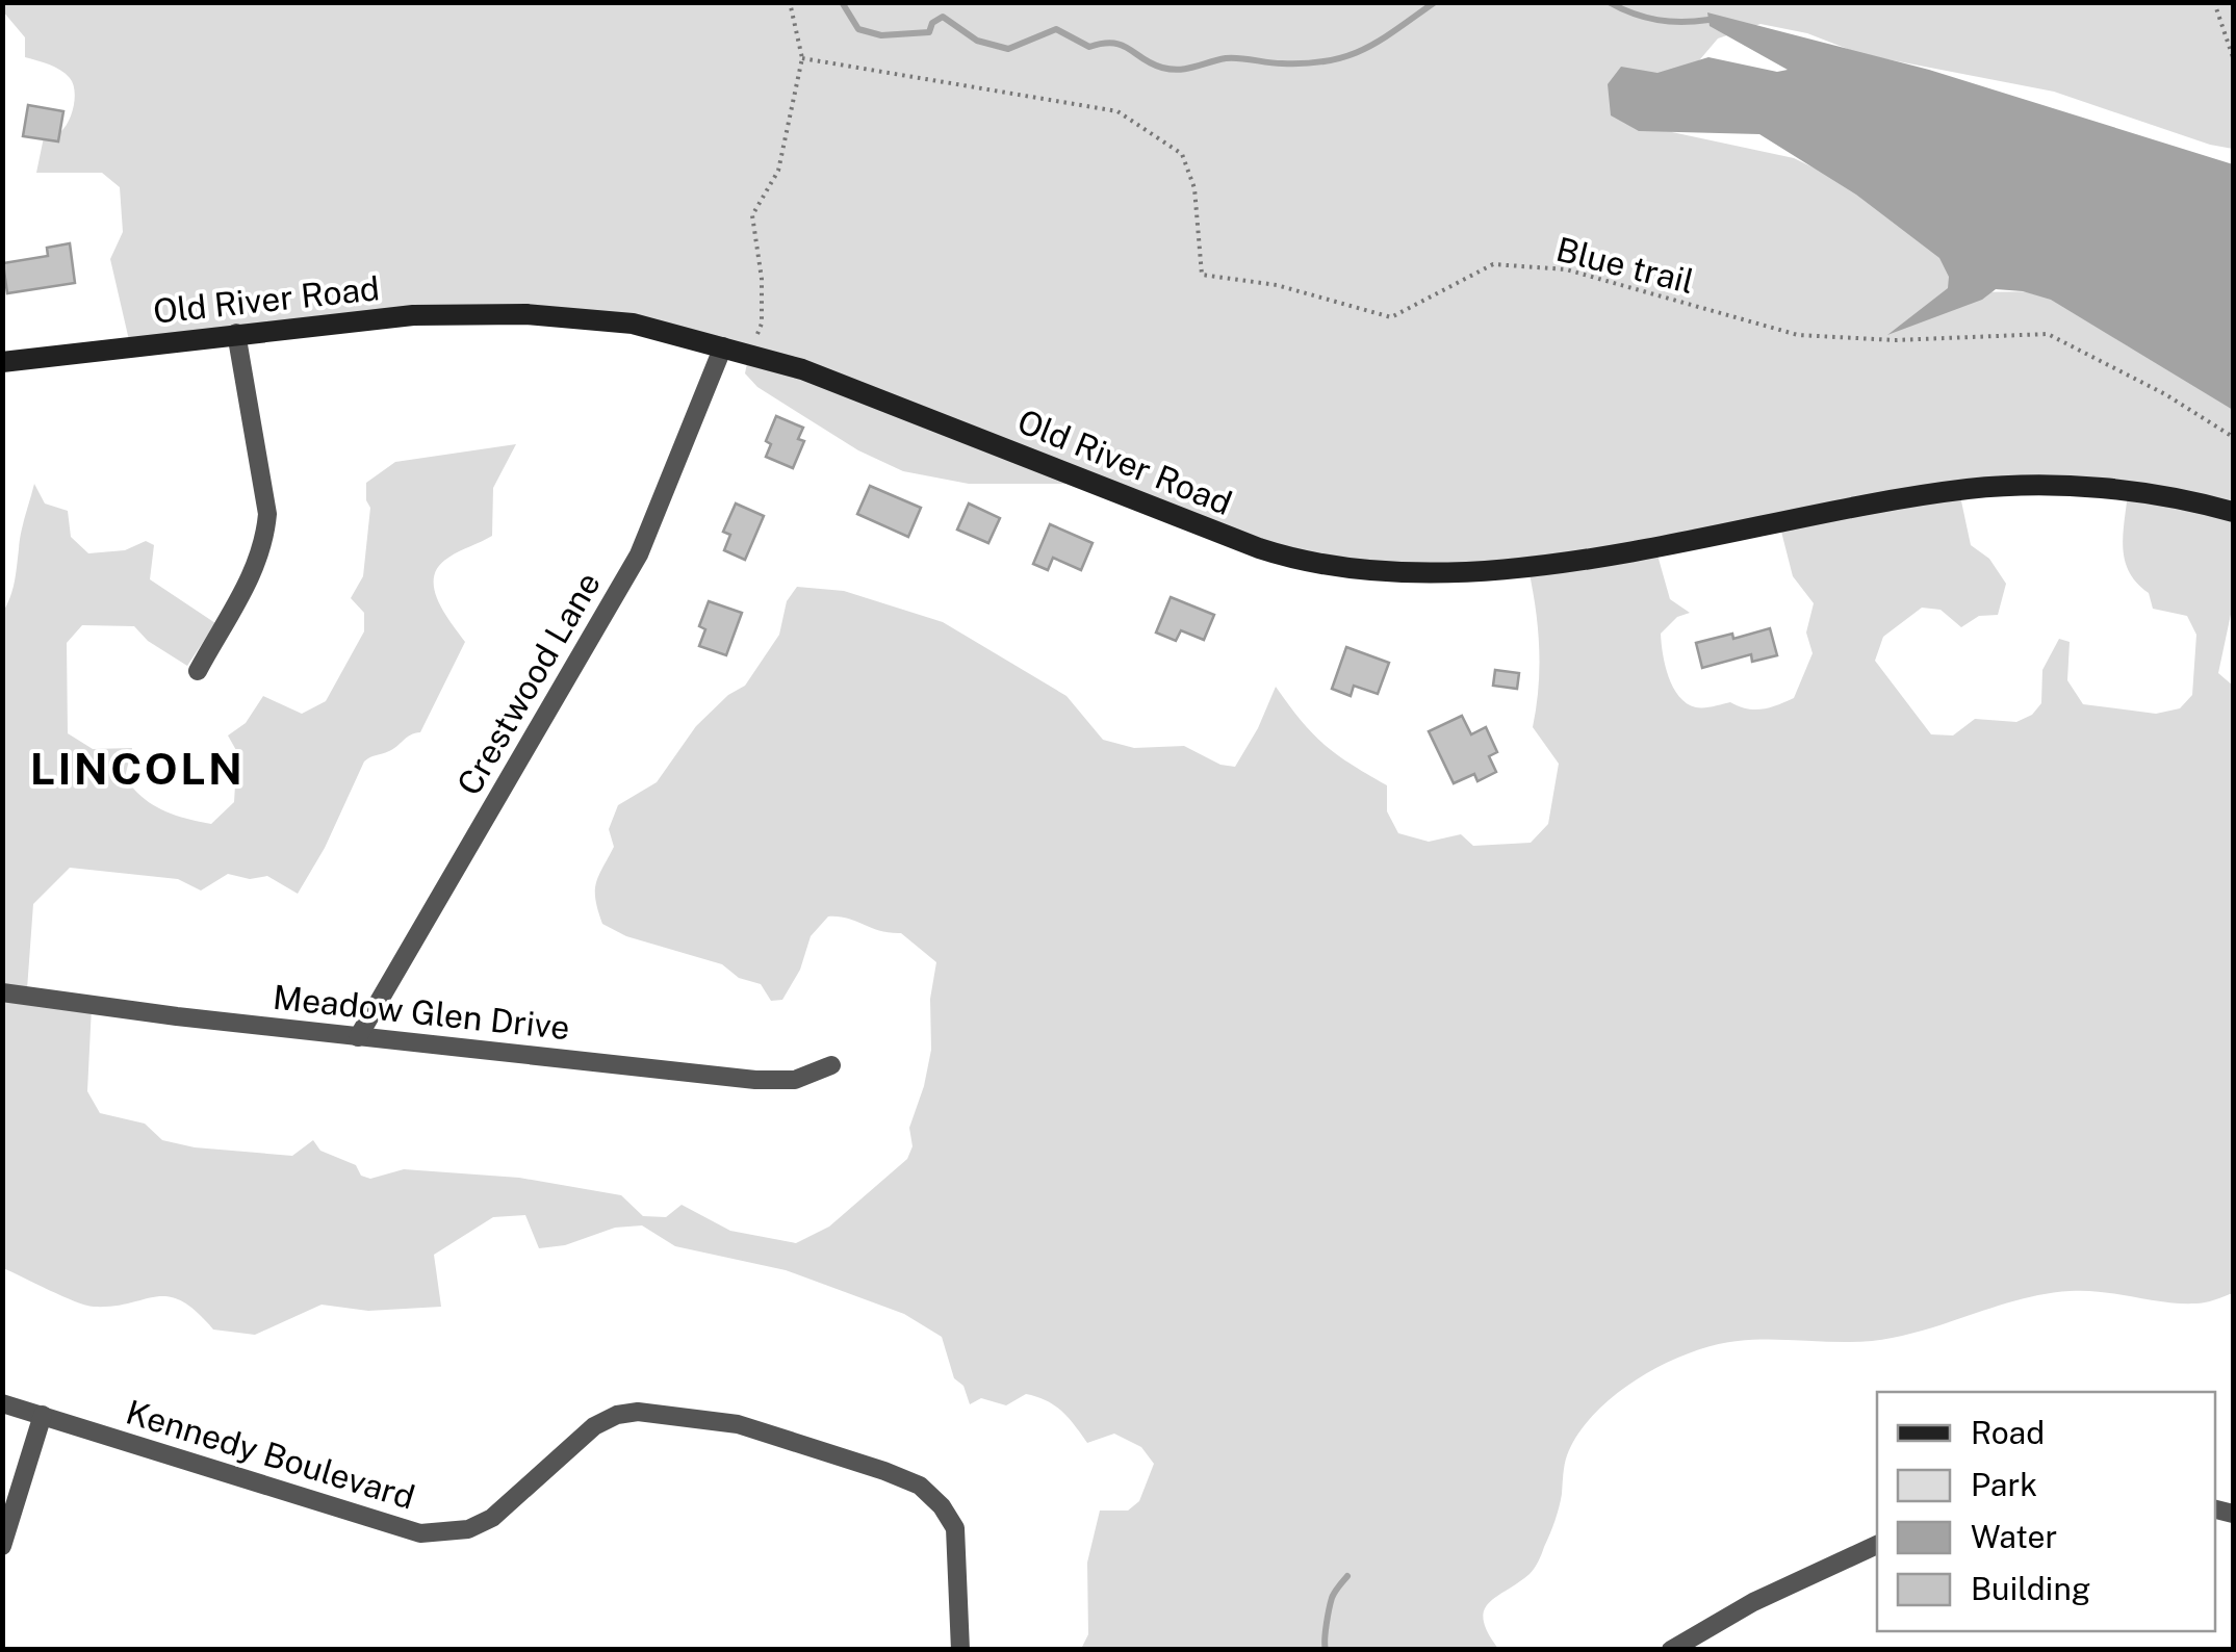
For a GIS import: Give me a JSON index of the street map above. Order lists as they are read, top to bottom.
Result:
{
  "streets": {
    "main road": ["Old River Road"],
    "street": ["Crestwood Lane", "Meadow Glen Drive", "Kennedy Boulevard"],
    "path": ["Blue trail"]
  },
  "crossings": [
    ["Old River Road", "Crestwood Lane"],
    ["Crestwood Lane", "Meadow Glen Drive"]
  ],
  "districts": ["LINCOLN"],
  "legend": [
    "Road",
    "Park",
    "Water",
    "Building"
  ]
}
